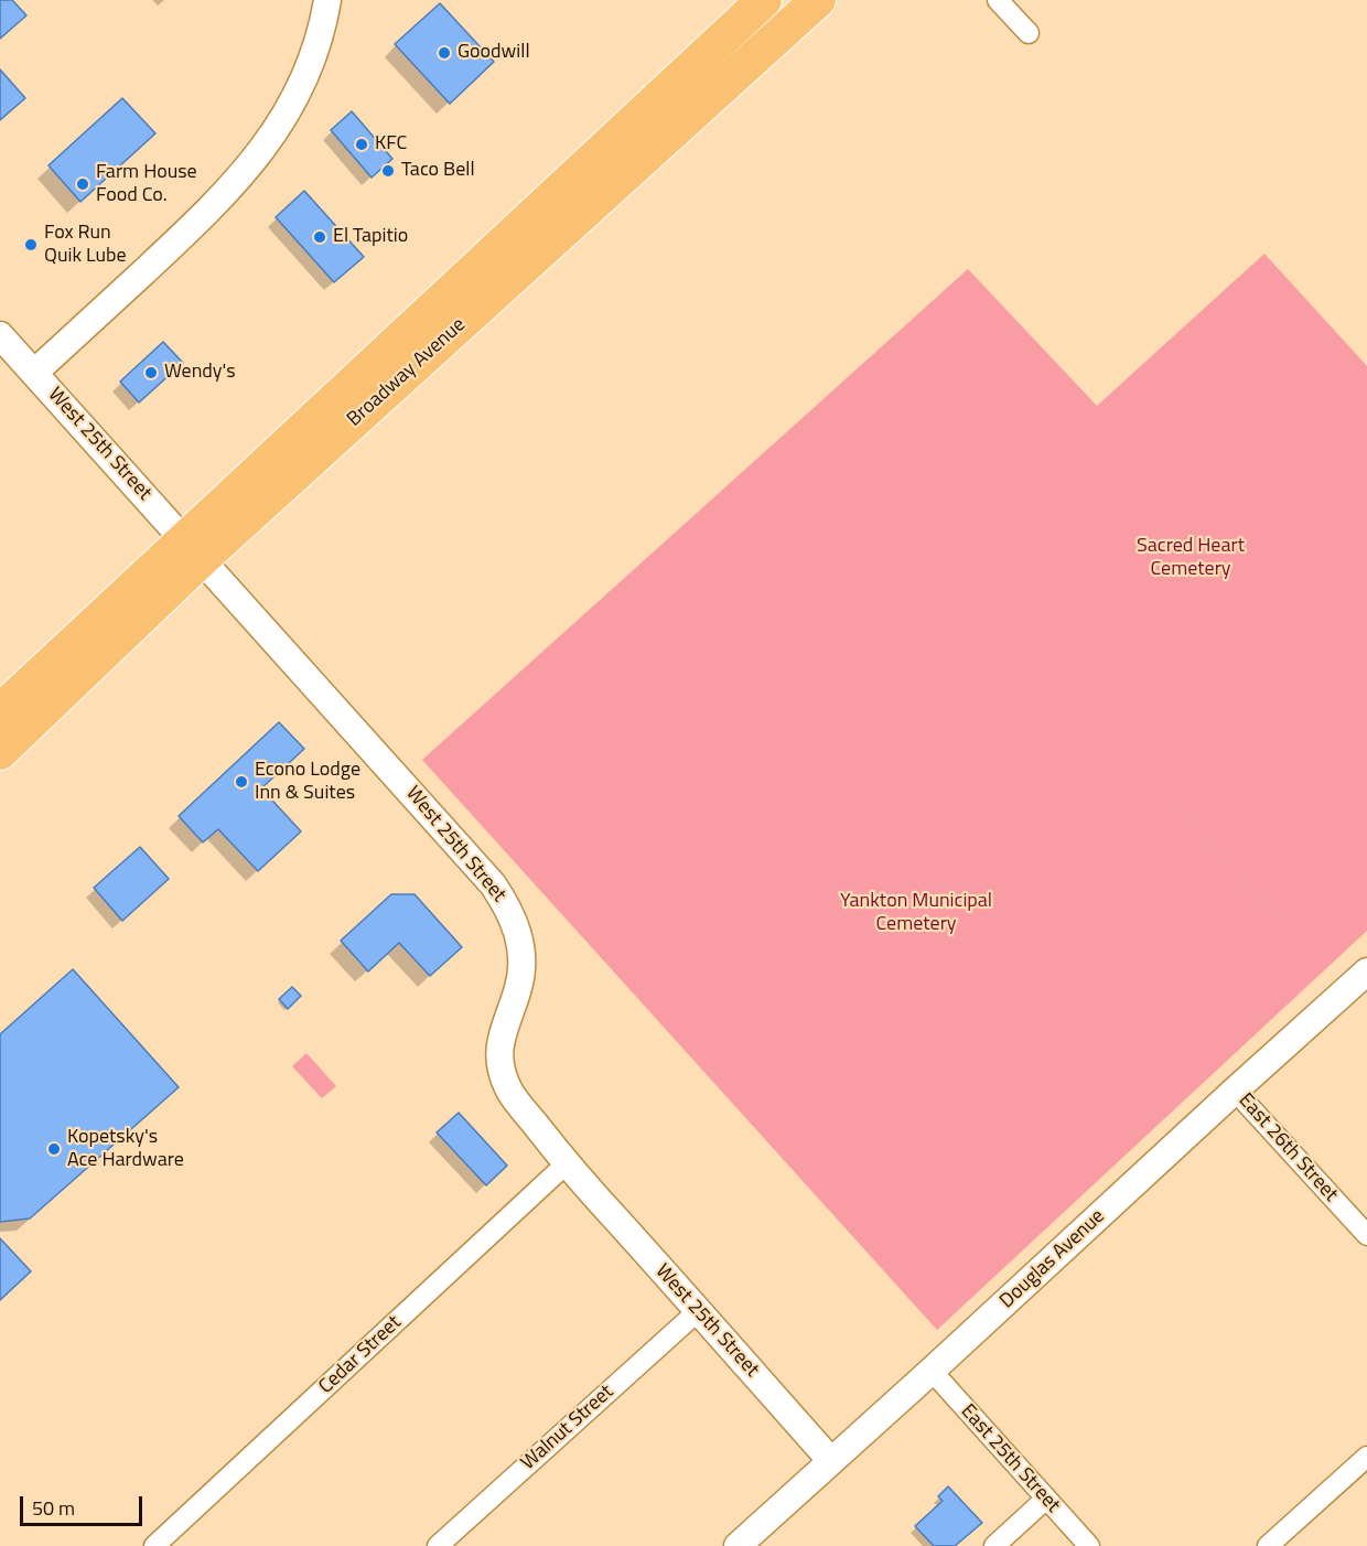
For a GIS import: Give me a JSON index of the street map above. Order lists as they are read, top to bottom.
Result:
{
  "streets": {
    "highway": ["Broadway Avenue"],
    "street": [
      "West 25th Street",
      "East 26th Street",
      "Douglas Avenue",
      "Cedar Street",
      "Walnut Street",
      "East 25th Street"
    ]
  },
  "crossings": [
    ["Broadway Avenue", "West 25th Street"],
    ["West 25th Street", "Douglas Avenue"],
    ["West 25th Street", "Cedar Street"],
    ["West 25th Street", "Walnut Street"],
    ["East 26th Street", "Douglas Avenue"],
    ["Douglas Avenue", "East 25th Street"]
  ],
  "parks": ["Sacred Heart Cemetery", "Yankton Municipal Cemetery"],
  "places": [
    "Goodwill",
    "KFC",
    "Taco Bell",
    "Farm House Food Co.",
    "El Tapitio",
    "Fox Run Quik Lube",
    "Wendy's",
    "Econo Lodge Inn & Suites",
    "Kopetsky's Ace Hardware"
  ],
  "scale_bar": "50 m"
}
